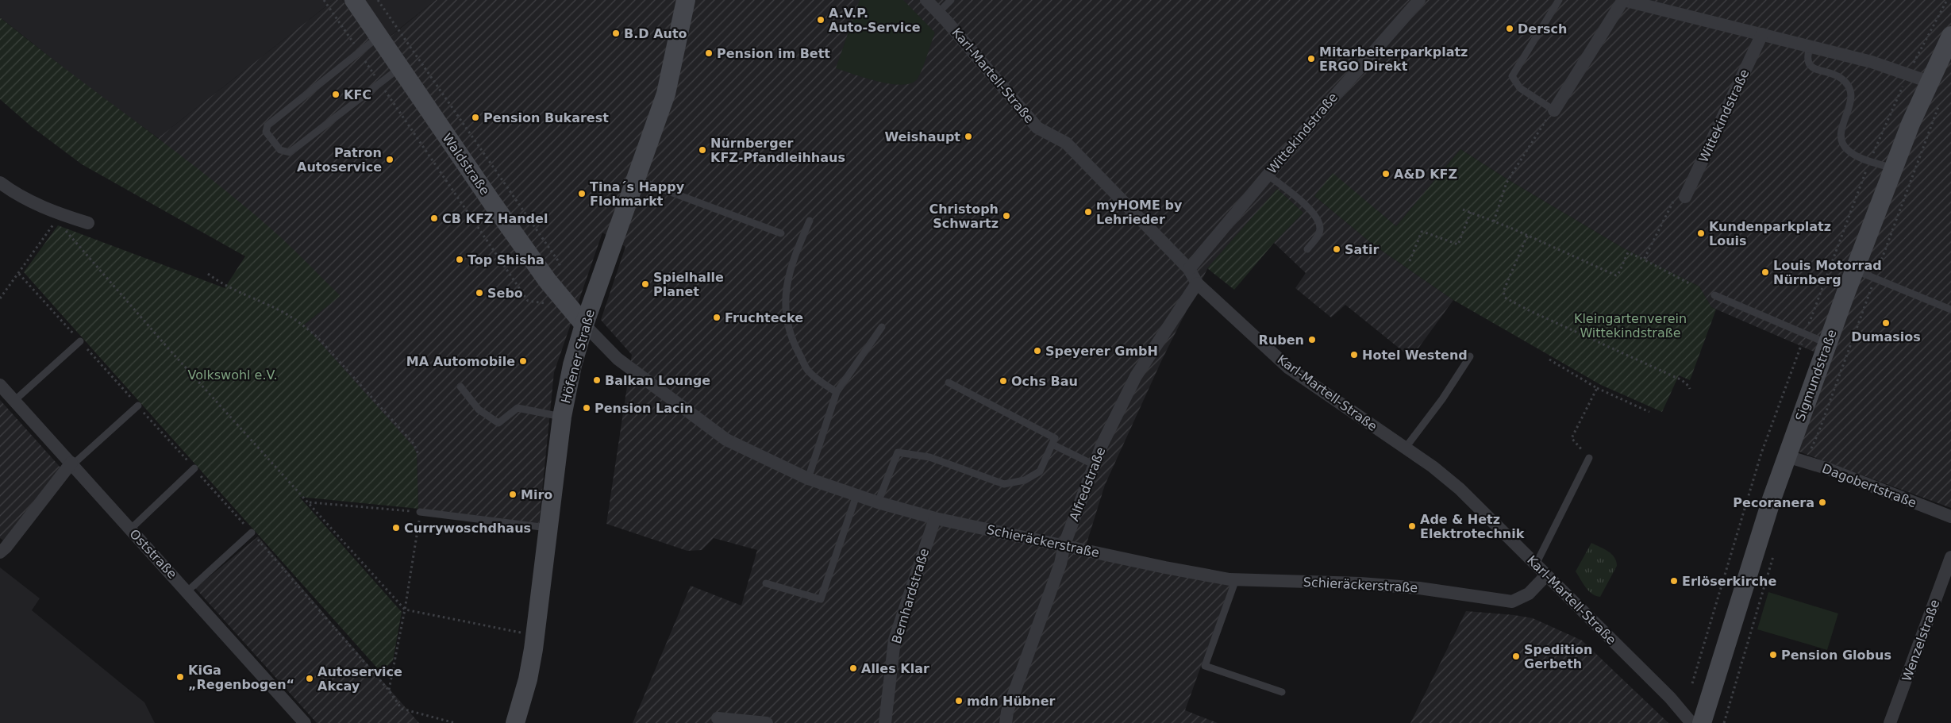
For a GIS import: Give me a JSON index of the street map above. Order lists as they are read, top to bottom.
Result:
{
  "streets": {
    "main road": ["Waldstraße", "Höfener Straße", "Sigmundstraße"],
    "street": [
      "Karl-Martell-Straße",
      "Wittekindstraße",
      "Alfredstraße",
      "Dagobertstraße",
      "Schieräckerstraße",
      "Oststraße",
      "Bernhardstraße",
      "Wenzelstraße"
    ]
  },
  "crossings": [
    ["Karl-Martell-Straße", "Wittekindstraße"],
    ["Karl-Martell-Straße", "Alfredstraße"],
    ["Karl-Martell-Straße", "Schieräckerstraße"],
    ["Waldstraße", "Höfener Straße"],
    ["Waldstraße", "Schieräckerstraße"],
    ["Höfener Straße", "Schieräckerstraße"],
    ["Sigmundstraße", "Dagobertstraße"],
    ["Alfredstraße", "Schieräckerstraße"],
    ["Schieräckerstraße", "Bernhardstraße"]
  ],
  "parks": ["Kleingartenverein Wittekindstraße", "Volkswohl e.V."],
  "places": [
    "A.V.P. Auto-Service",
    "Dersch",
    "B.D Auto",
    "Pension im Bett",
    "Mitarbeiterparkplatz ERGO Direkt",
    "KFC",
    "Pension Bukarest",
    "Weishaupt",
    "Nürnberger KFZ-Pfandleihhaus",
    "Patron Autoservice",
    "A&D KFZ",
    "Tina´s Happy Flohmarkt",
    "myHOME by Lehrieder",
    "Christoph Schwartz",
    "CB KFZ Handel",
    "Kundenparkplatz Louis",
    "Satir",
    "Top Shisha",
    "Louis Motorrad Nürnberg",
    "Spielhalle Planet",
    "Sebo",
    "Fruchtecke",
    "Dumasios",
    "Ruben",
    "Speyerer GmbH",
    "Hotel Westend",
    "MA Automobile",
    "Balkan Lounge",
    "Ochs Bau",
    "Pension Lacin",
    "Miro",
    "Pecoranera",
    "Ade & Hetz Elektrotechnik",
    "Currywoschdhaus",
    "Erlöserkirche",
    "Pension Globus",
    "Spedition Gerbeth",
    "Alles Klar",
    "KiGa „Regenbogen“",
    "Autoservice Akcay",
    "mdn Hübner"
  ]
}
